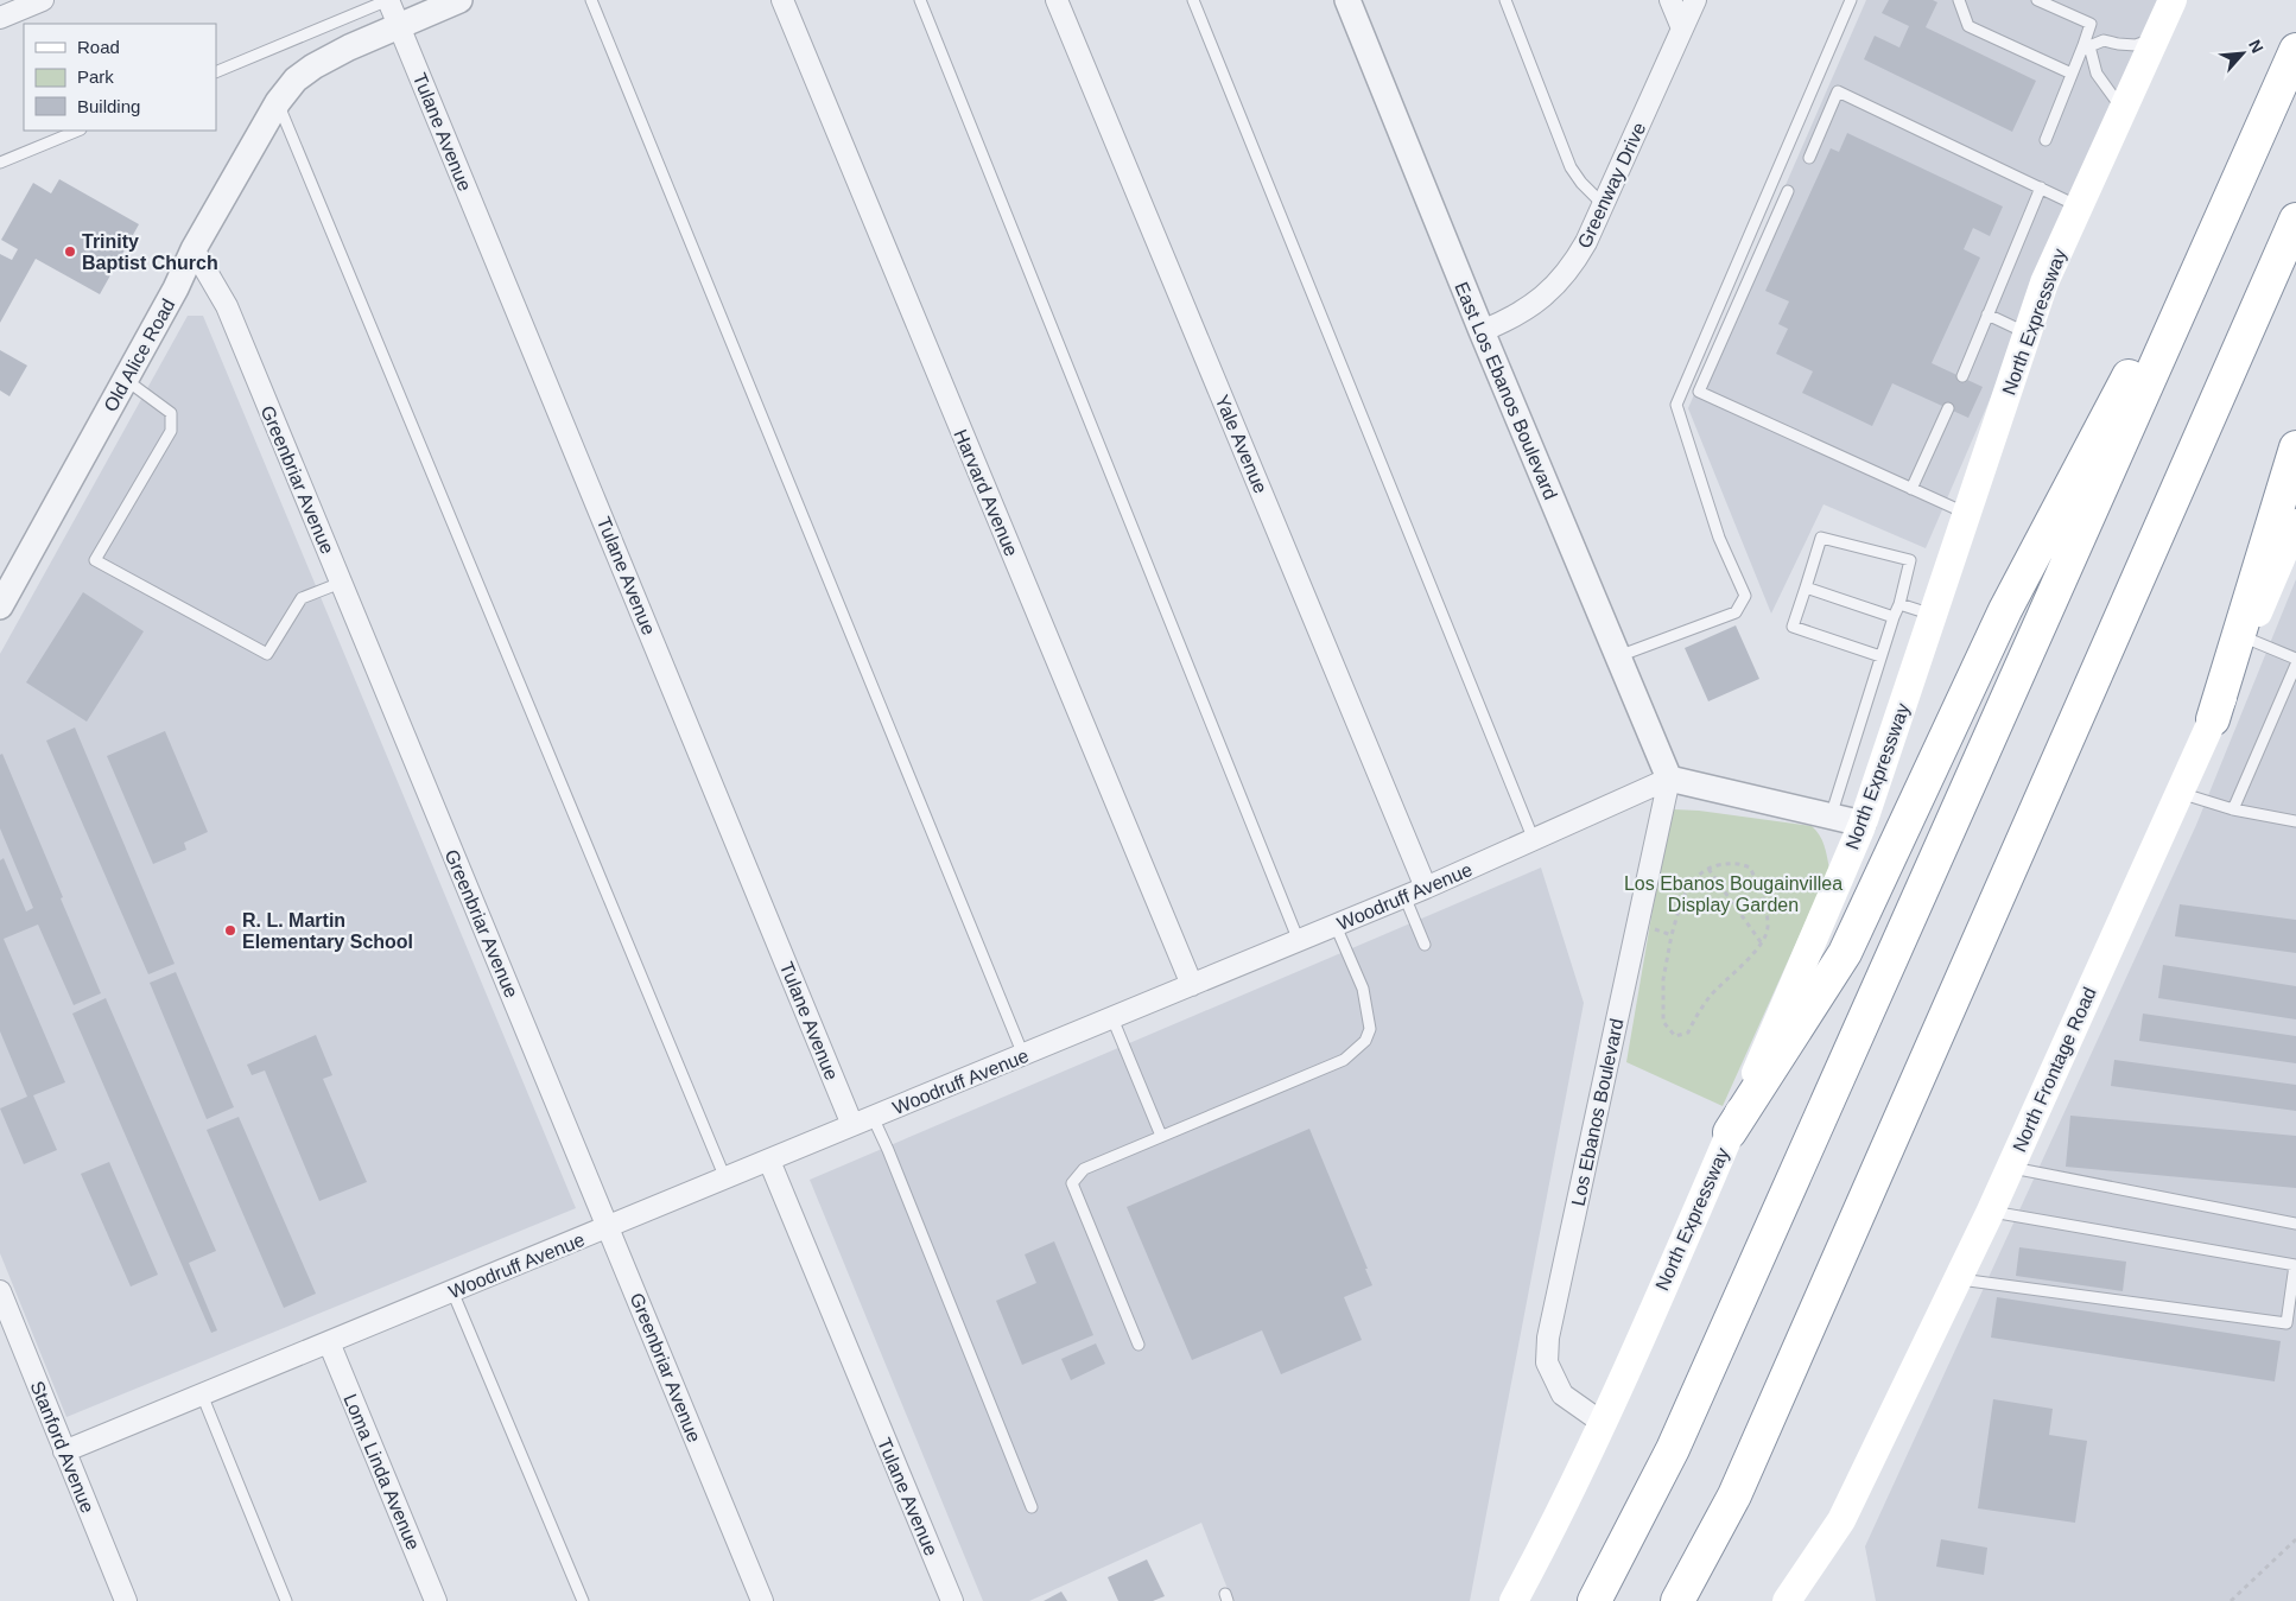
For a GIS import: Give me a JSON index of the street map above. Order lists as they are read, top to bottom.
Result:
{
  "streets": {
    "main road": ["North Expressway", "North Frontage Road"],
    "street": [
      "Tulane Avenue",
      "Greenway Drive",
      "Old Alice Road",
      "East Los Ebanos Boulevard",
      "Yale Avenue",
      "Greenbriar Avenue",
      "Harvard Avenue",
      "Woodruff Avenue",
      "Los Ebanos Boulevard",
      "Stanford Avenue",
      "Loma Linda Avenue"
    ]
  },
  "crossings": [
    ["Tulane Avenue", "Old Alice Road"],
    ["Tulane Avenue", "Woodruff Avenue"],
    ["Greenway Drive", "East Los Ebanos Boulevard"],
    ["North Expressway", "Los Ebanos Boulevard"],
    ["Old Alice Road", "Greenbriar Avenue"],
    ["East Los Ebanos Boulevard", "Woodruff Avenue"],
    ["East Los Ebanos Boulevard", "Los Ebanos Boulevard"],
    ["Yale Avenue", "Woodruff Avenue"],
    ["Greenbriar Avenue", "Woodruff Avenue"],
    ["Harvard Avenue", "Woodruff Avenue"],
    ["Woodruff Avenue", "Los Ebanos Boulevard"],
    ["Woodruff Avenue", "Stanford Avenue"],
    ["Woodruff Avenue", "Loma Linda Avenue"]
  ],
  "parks": ["Los Ebanos Bougainvillea Display Garden"],
  "places": ["Trinity Baptist Church", "R. L. Martin Elementary School"],
  "legend": ["Road", "Park", "Building"],
  "north": "top right"
}
